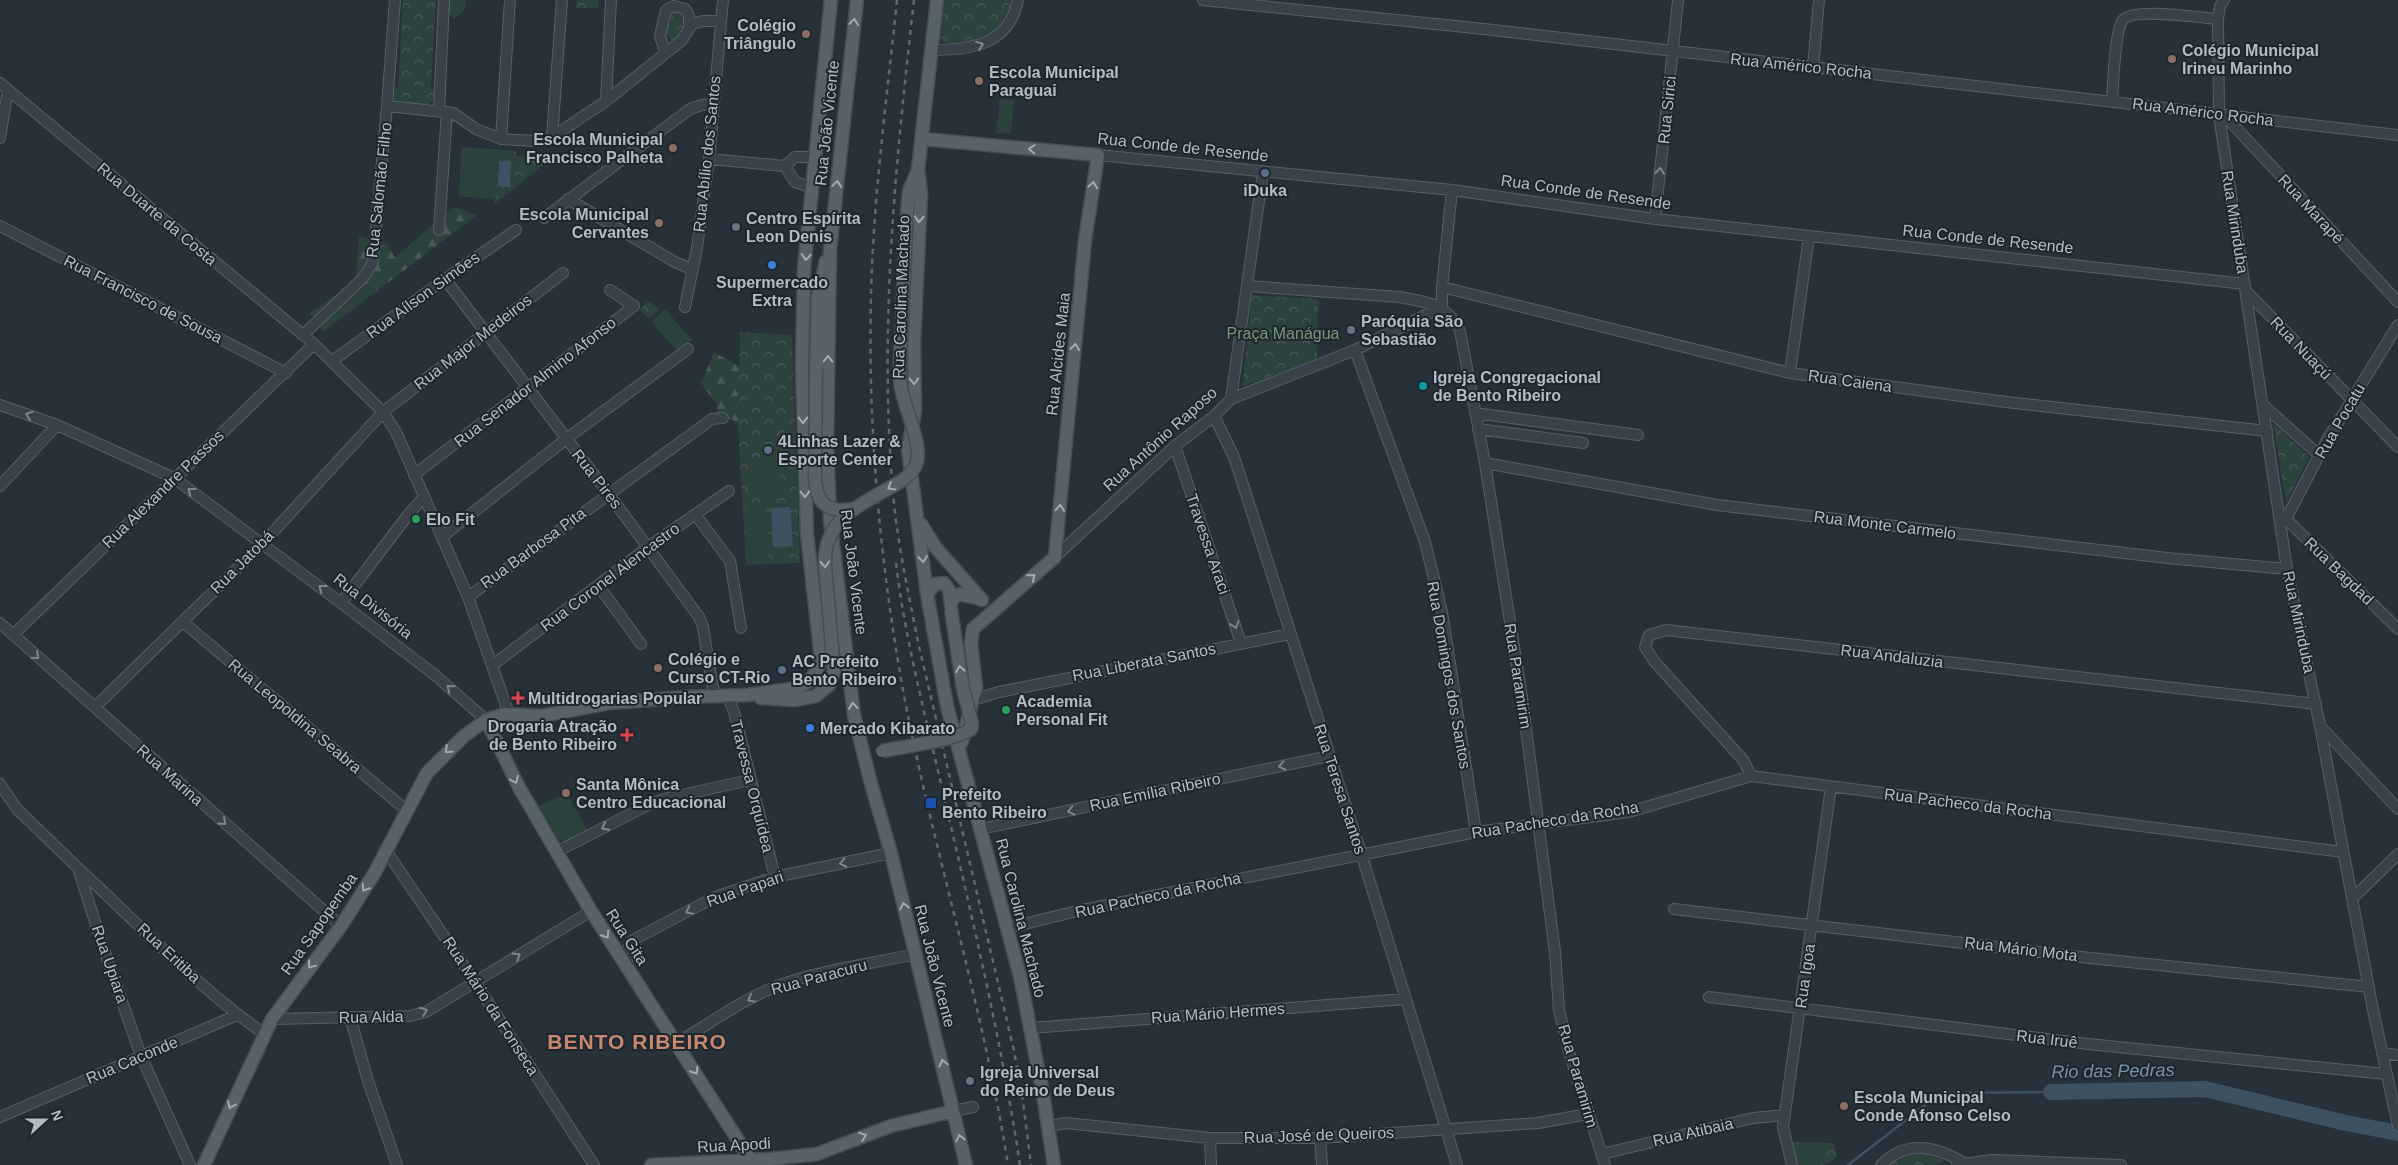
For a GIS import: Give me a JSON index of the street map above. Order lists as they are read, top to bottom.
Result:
{
  "streets": {
    "main road": [
      "Rua João Vicente",
      "Rua Conde de Resende",
      "Rua Carolina Machado",
      "Rua Alcides Maia",
      "Rua Antônio Raposo",
      "Rua Sapopemba",
      "Rua Gita",
      "Rua Apodi"
    ],
    "street": [
      "Rua Américo Rocha",
      "Rua Sirici",
      "Rua Abílio dos Santos",
      "Rua Salomão Filho",
      "Rua Marapé",
      "Rua Duarte da Costa",
      "Rua Mirinduba",
      "Rua Aílson Simões",
      "Rua Francisco de Sousa",
      "Rua Major Medeiros",
      "Rua Nuaçú",
      "Rua Caiena",
      "Rua Senador Almino Afonso",
      "Rua Pocatu",
      "Rua Pires",
      "Rua Alexandre Passos",
      "Rua Monte Carmelo",
      "Travessa Araci",
      "Rua Barbosa Pita",
      "Rua Jatobá",
      "Rua Bagdad",
      "Rua Coronel Alencastro",
      "Rua Divisória",
      "Rua Andaluzia",
      "Rua Liberata Santos",
      "Rua Domingos dos Santos",
      "Rua Paramirim",
      "Rua Leopoldina Seabra",
      "Rua Marina",
      "Travessa Orquídea",
      "Rua Teresa Santos",
      "Rua Emília Ribeiro",
      "Rua Pacheco da Rocha",
      "Rua Papari",
      "Rua Mário Mota",
      "Rua Eritiba",
      "Rua Upiara",
      "Rua Igoa",
      "Rua Paracuru",
      "Rua Mário da Fonseca",
      "Rua Mário Hermes",
      "Rua Alda",
      "Rua Iruê",
      "Rua Caconde",
      "Rua Atibaia",
      "Rua José de Queiros"
    ]
  },
  "crossings": [
    ["Rua Américo Rocha", "Rua Sirici"],
    ["Rua Américo Rocha", "Rua Marapé"],
    ["Rua Américo Rocha", "Rua Mirinduba"],
    ["Rua Sirici", "Rua Conde de Resende"],
    ["Rua João Vicente", "Rua Papari"],
    ["Rua João Vicente", "Rua Paracuru"],
    ["Rua João Vicente", "Rua Apodi"],
    ["Rua Conde de Resende", "Rua Mirinduba"],
    ["Rua Conde de Resende", "Rua Carolina Machado"],
    ["Rua Conde de Resende", "Rua Nuaçú"],
    ["Rua Conde de Resende", "Rua Alcides Maia"],
    ["Rua Conde de Resende", "Rua Antônio Raposo"],
    ["Rua Abílio dos Santos", "Rua Salomão Filho"],
    ["Rua Salomão Filho", "Rua Duarte da Costa"],
    ["Rua Marapé", "Rua Mirinduba"],
    ["Rua Duarte da Costa", "Rua Alexandre Passos"],
    ["Rua Mirinduba", "Rua Nuaçú"],
    ["Rua Mirinduba", "Rua Caiena"],
    ["Rua Mirinduba", "Rua Pocatu"],
    ["Rua Mirinduba", "Rua Monte Carmelo"],
    ["Rua Mirinduba", "Rua Bagdad"],
    ["Rua Mirinduba", "Rua Andaluzia"],
    ["Rua Mirinduba", "Rua Pacheco da Rocha"],
    ["Rua Mirinduba", "Rua Mário Mota"],
    ["Rua Mirinduba", "Rua Iruê"],
    ["Rua Aílson Simões", "Rua Pires"],
    ["Rua Carolina Machado", "Rua Antônio Raposo"],
    ["Rua Carolina Machado", "Rua Emília Ribeiro"],
    ["Rua Carolina Machado", "Rua Pacheco da Rocha"],
    ["Rua Carolina Machado", "Rua Mário Hermes"],
    ["Rua Carolina Machado", "Rua José de Queiros"],
    ["Rua Francisco de Sousa", "Rua Alexandre Passos"],
    ["Rua Major Medeiros", "Rua Pires"],
    ["Rua Major Medeiros", "Rua Jatobá"],
    ["Rua Nuaçú", "Rua Pocatu"],
    ["Rua Alcides Maia", "Rua Antônio Raposo"],
    ["Rua Senador Almino Afonso", "Rua Pires"],
    ["Rua Pocatu", "Rua Bagdad"],
    ["Rua Antônio Raposo", "Travessa Araci"],
    ["Rua Antônio Raposo", "Rua Liberata Santos"],
    ["Rua Antônio Raposo", "Rua Teresa Santos"],
    ["Rua Pires", "Rua Barbosa Pita"],
    ["Rua Pires", "Rua Coronel Alencastro"],
    ["Rua Pires", "Travessa Orquídea"],
    ["Rua Alexandre Passos", "Rua Divisória"],
    ["Rua Alexandre Passos", "Rua Marina"],
    ["Rua Monte Carmelo", "Rua Paramirim"],
    ["Travessa Araci", "Rua Liberata Santos"],
    ["Rua Jatobá", "Rua Divisória"],
    ["Rua Jatobá", "Rua Leopoldina Seabra"],
    ["Rua Jatobá", "Rua Marina"],
    ["Rua Divisória", "Rua Sapopemba"],
    ["Rua Divisória", "Rua Gita"],
    ["Rua Andaluzia", "Rua Pacheco da Rocha"],
    ["Rua Liberata Santos", "Rua Teresa Santos"],
    ["Rua Domingos dos Santos", "Rua Pacheco da Rocha"],
    ["Rua Paramirim", "Rua Pacheco da Rocha"],
    ["Rua Paramirim", "Rua Atibaia"],
    ["Rua Paramirim", "Rua José de Queiros"],
    ["Rua Leopoldina Seabra", "Rua Sapopemba"],
    ["Rua Marina", "Rua Sapopemba"],
    ["Travessa Orquídea", "Rua Papari"],
    ["Rua Teresa Santos", "Rua Emília Ribeiro"],
    ["Rua Teresa Santos", "Rua Pacheco da Rocha"],
    ["Rua Teresa Santos", "Rua Mário Hermes"],
    ["Rua Teresa Santos", "Rua José de Queiros"],
    ["Rua Pacheco da Rocha", "Rua Igoa"],
    ["Rua Papari", "Rua Gita"],
    ["Rua Sapopemba", "Rua Gita"],
    ["Rua Sapopemba", "Rua Eritiba"],
    ["Rua Sapopemba", "Rua Mário da Fonseca"],
    ["Rua Sapopemba", "Rua Alda"],
    ["Rua Gita", "Rua Paracuru"],
    ["Rua Gita", "Rua Alda"],
    ["Rua Gita", "Rua Apodi"],
    ["Rua Mário Mota", "Rua Igoa"],
    ["Rua Eritiba", "Rua Upiara"],
    ["Rua Eritiba", "Rua Caconde"],
    ["Rua Upiara", "Rua Caconde"],
    ["Rua Igoa", "Rua Iruê"],
    ["Rua Igoa", "Rua Atibaia"],
    ["Rua Mário da Fonseca", "Rua Alda"]
  ],
  "one_way": [
    "Rua Sirici",
    "Rua Carolina Machado",
    "Rua Alcides Maia",
    "Travessa Araci",
    "Rua Divisória",
    "Rua Marina",
    "Rua Emília Ribeiro",
    "Rua Papari",
    "Rua Sapopemba",
    "Rua Gita",
    "Rua Paracuru",
    "Rua Alda",
    "Rua Apodi"
  ],
  "districts": ["BENTO RIBEIRO"],
  "water": ["Rio das Pedras"],
  "parks": ["Praça Manágua"],
  "places": {
    "other": [
      "Colégio Triângulo",
      "Colégio Municipal Irineu Marinho",
      "Escola Municipal Paraguai",
      "Escola Municipal Francisco Palheta",
      "iDuka",
      "Escola Municipal Cervantes",
      "Centro Espírita Leon Denis",
      "Supermercado Extra",
      "Paróquia São Sebastião",
      "Igreja Congregacional de Bento Ribeiro",
      "4Linhas Lazer & Esporte Center",
      "Elo Fit",
      "Colégio e Curso CT-Rio",
      "AC Prefeito Bento Ribeiro",
      "Academia Personal Fit",
      "Mercado Kibarato",
      "Santa Mônica Centro Educacional",
      "Igreja Universal do Reino de Deus",
      "Escola Municipal Conde Afonso Celso"
    ],
    "health": ["Multidrogarias Popular", "Drogaria Atração de Bento Ribeiro"],
    "transit": ["Prefeito Bento Ribeiro"]
  },
  "north": "right"
}
